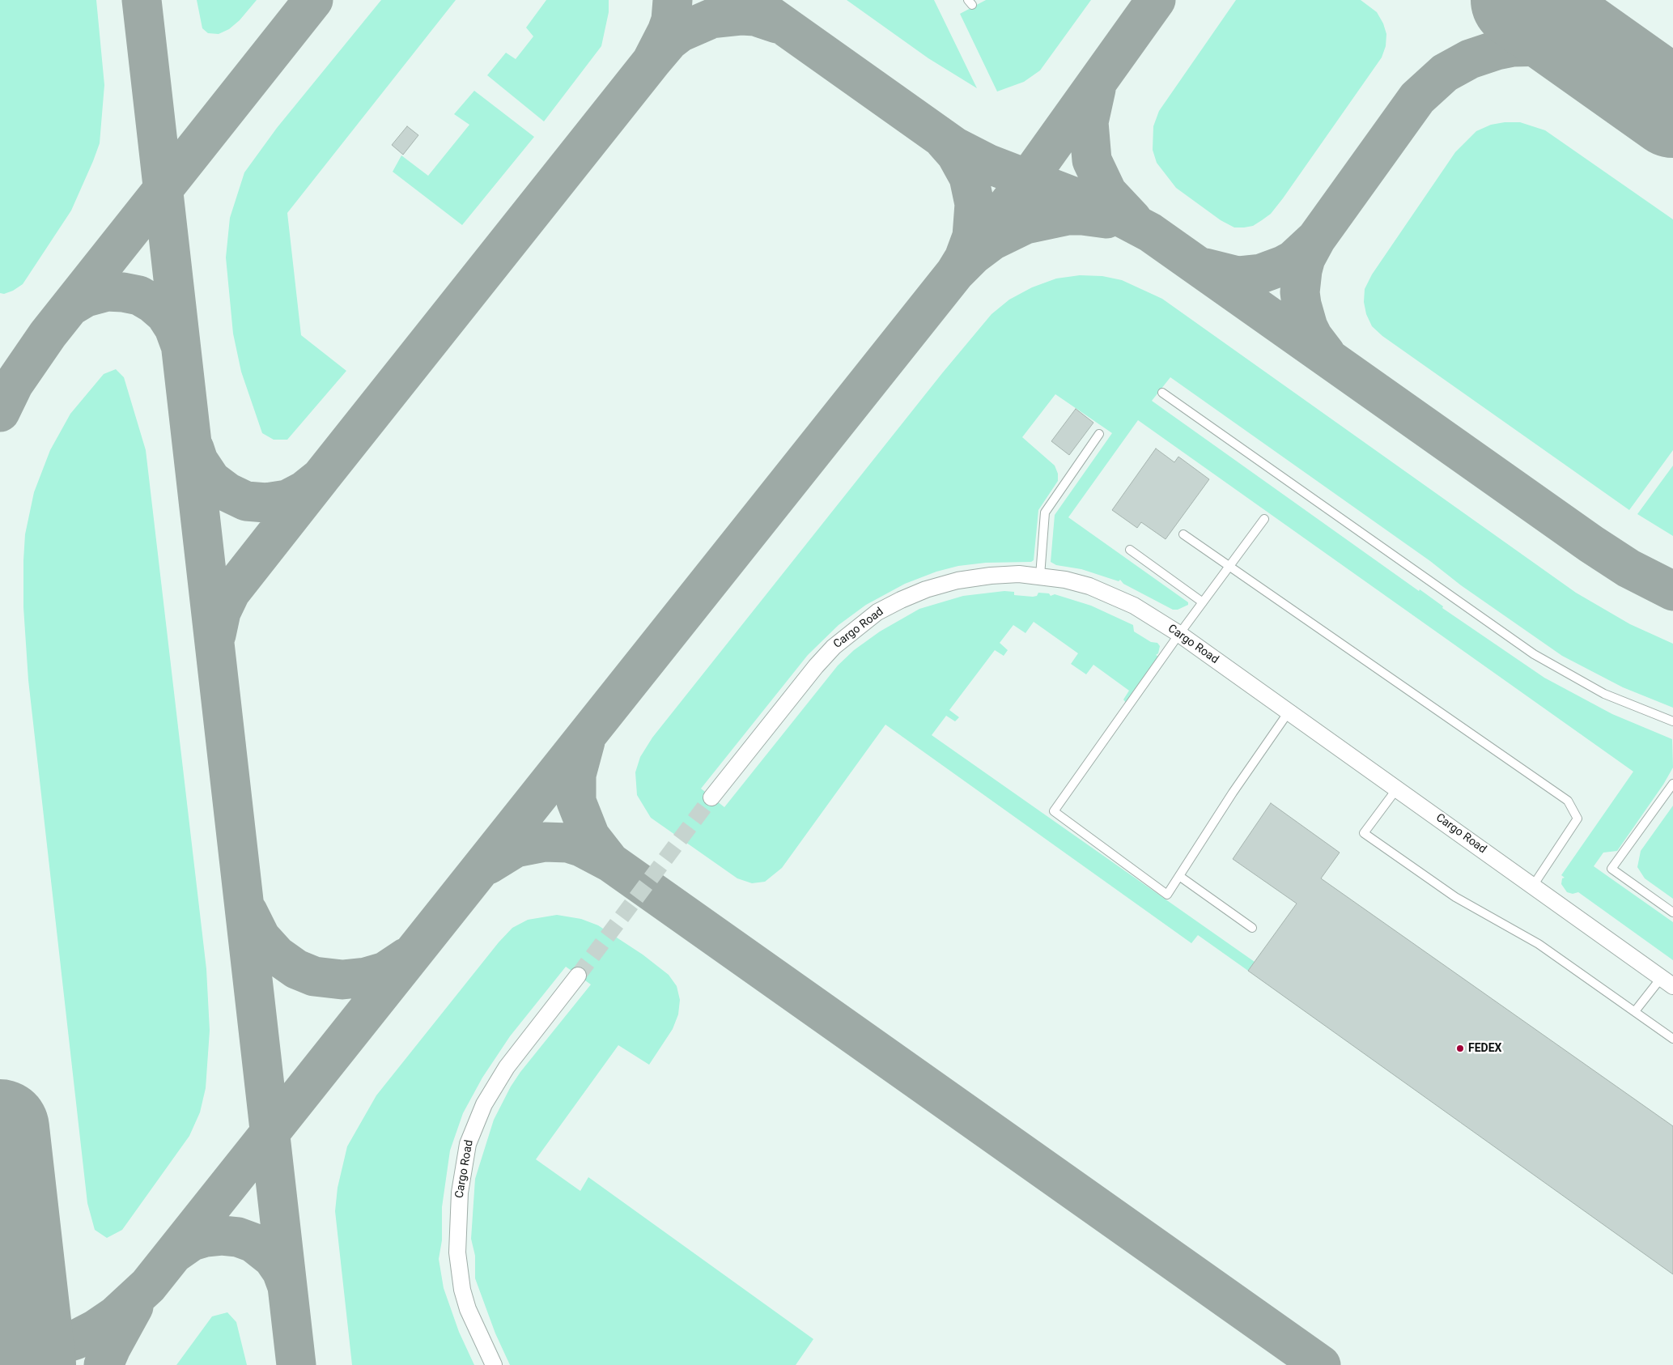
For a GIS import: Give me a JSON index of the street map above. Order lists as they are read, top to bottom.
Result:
{
  "streets": {
    "street": ["Cargo Road"]
  },
  "places": ["FEDEX"]
}
